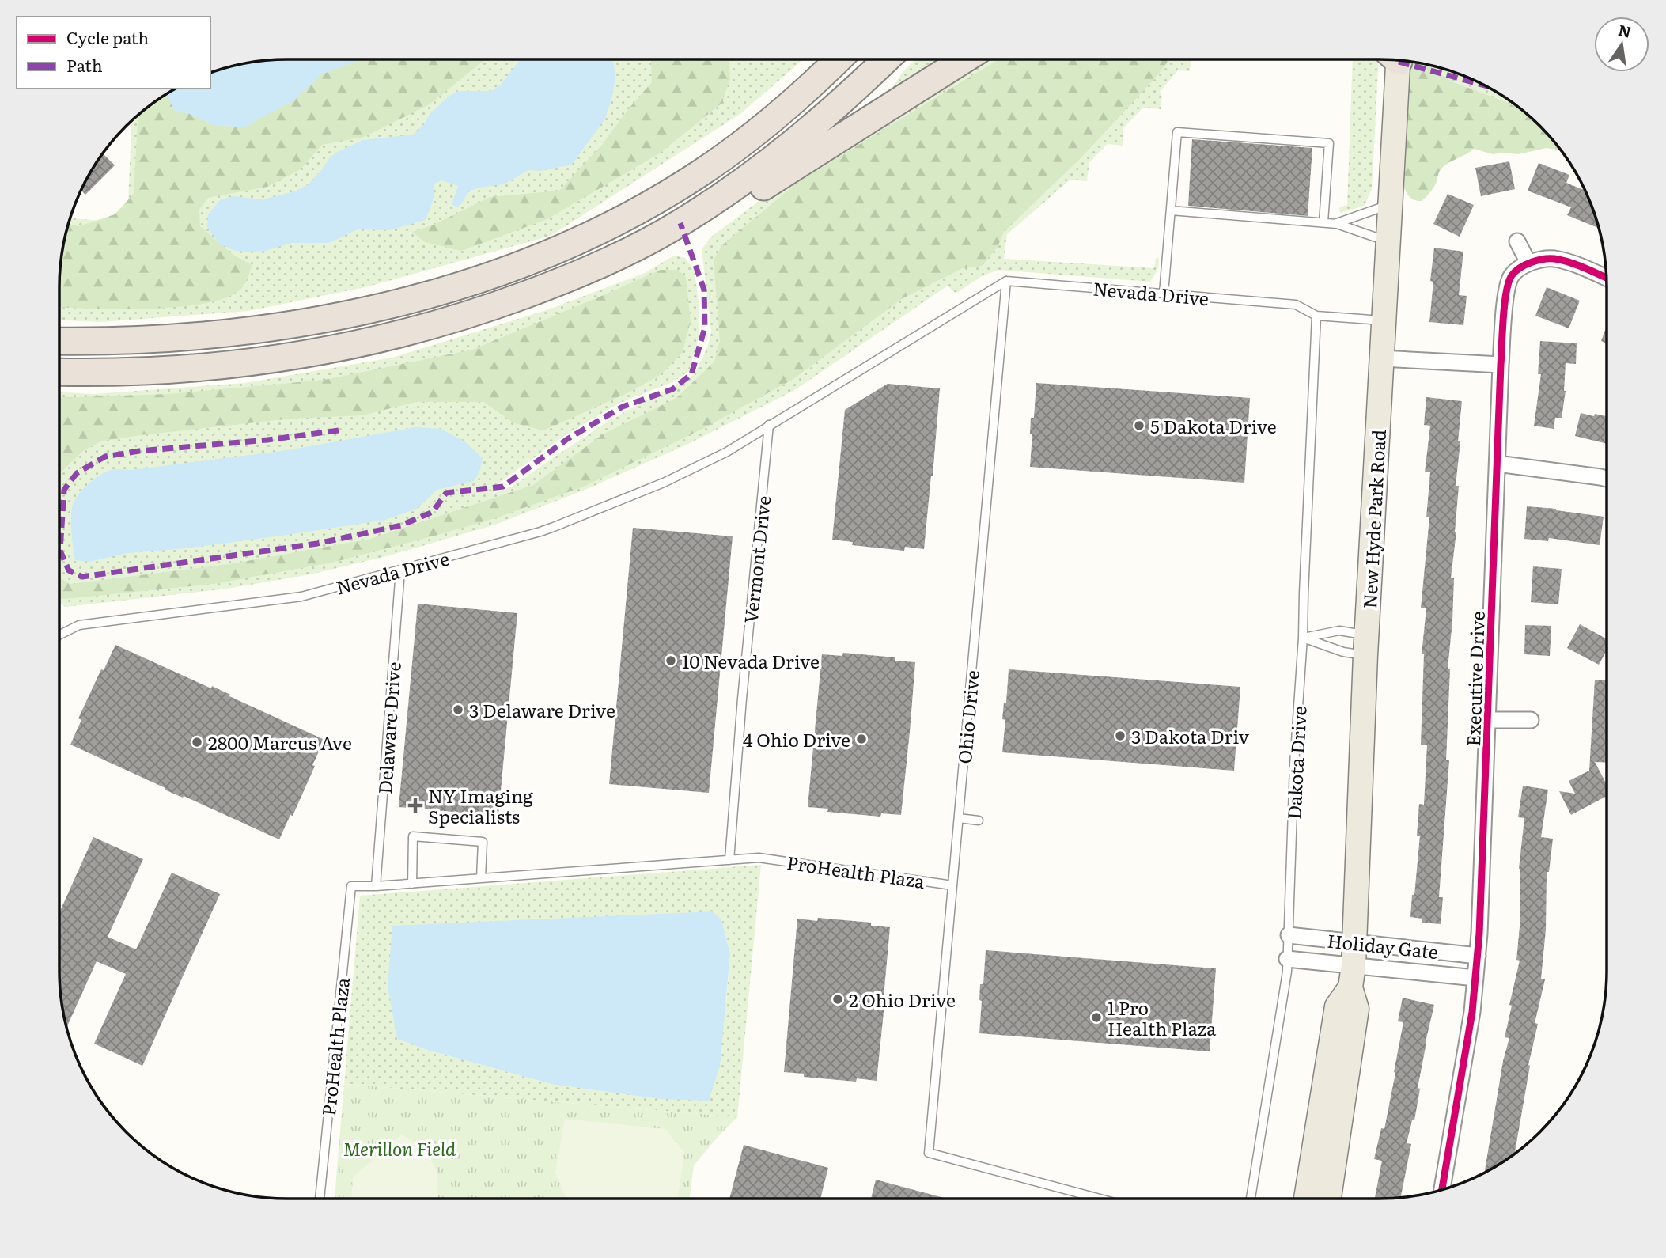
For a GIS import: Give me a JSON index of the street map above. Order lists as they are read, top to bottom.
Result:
{
  "streets": {
    "main road": ["New Hyde Park Road"],
    "street": ["Executive Drive", "Holiday Gate"],
    "lane": [
      "Nevada Drive",
      "Vermont Drive",
      "Ohio Drive",
      "Delaware Drive",
      "Dakota Drive",
      "ProHealth Plaza"
    ]
  },
  "crossings": [
    ["Nevada Drive", "Vermont Drive"],
    ["Nevada Drive", "Ohio Drive"],
    ["Nevada Drive", "Delaware Drive"],
    ["Nevada Drive", "Dakota Drive"],
    ["New Hyde Park Road", "Holiday Gate"],
    ["Vermont Drive", "ProHealth Plaza"],
    ["Executive Drive", "Holiday Gate"],
    ["Ohio Drive", "ProHealth Plaza"],
    ["Delaware Drive", "ProHealth Plaza"],
    ["Dakota Drive", "Holiday Gate"]
  ],
  "parks": ["Merillon Field"],
  "places": {
    "other": [
      "5 Dakota Drive",
      "10 Nevada Drive",
      "3 Delaware Drive",
      "3 Dakota Driv",
      "4 Ohio Drive",
      "2800 Marcus Ave",
      "2 Ohio Drive",
      "1 Pro Health Plaza"
    ],
    "health": ["NY Imaging Specialists"]
  },
  "legend": ["Cycle path", "Path"],
  "north": "top"
}
